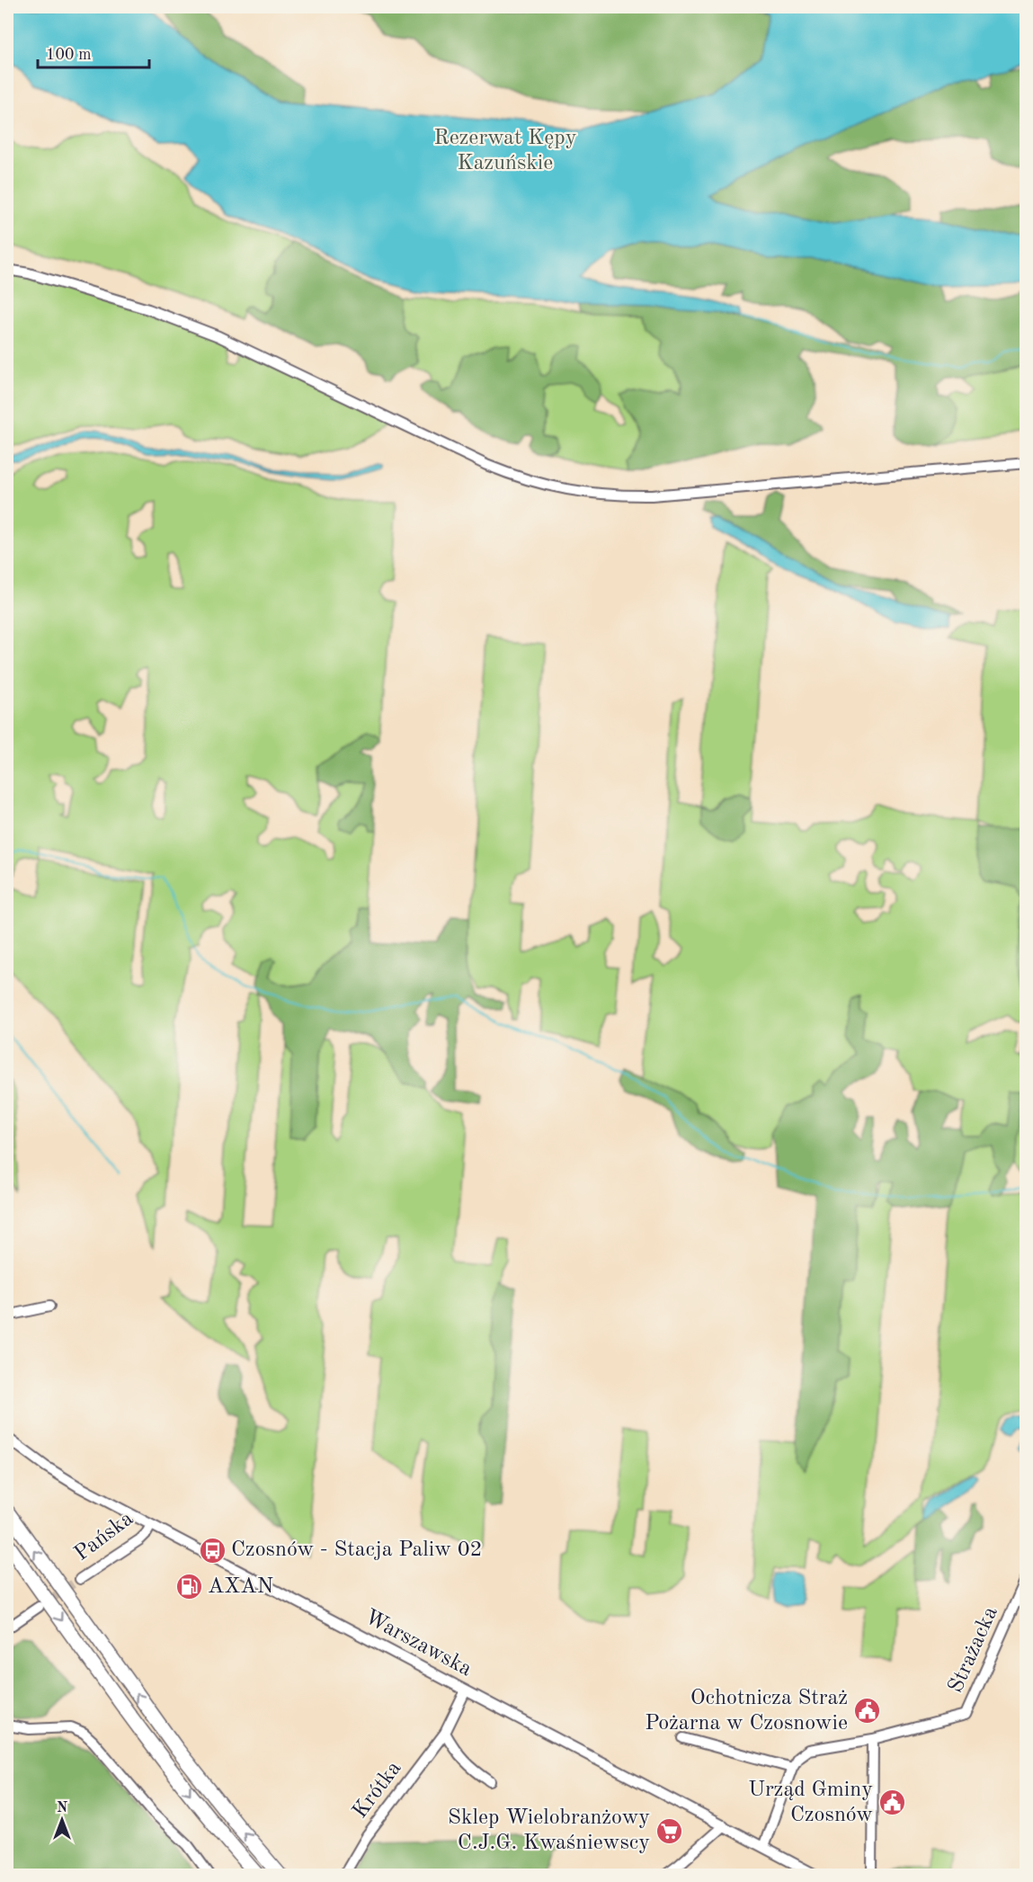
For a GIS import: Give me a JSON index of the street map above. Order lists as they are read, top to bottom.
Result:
{
  "streets": {
    "street": [
      "Pańska",
      "Warszawska",
      "Strażacka",
      "Krótka"
    ]
  },
  "crossings": [
    ["Pańska", "Warszawska"],
    ["Warszawska", "Strażacka"],
    ["Warszawska", "Krótka"]
  ],
  "parks": ["Rezerwat Kępy Kazuńskie"],
  "places": {
    "bus stop": ["Czosnów - Stacja Paliw 02"],
    "fuel station": ["AXAN"],
    "public building": ["Ochotnicza Straż Pożarna w Czosnowie", "Urząd Gminy Czosnów"],
    "supermarket": ["Sklep Wielobranżowy C.J.G. Kwaśniewscy"]
  },
  "scale_bar": "100 m",
  "north": "top"
}
